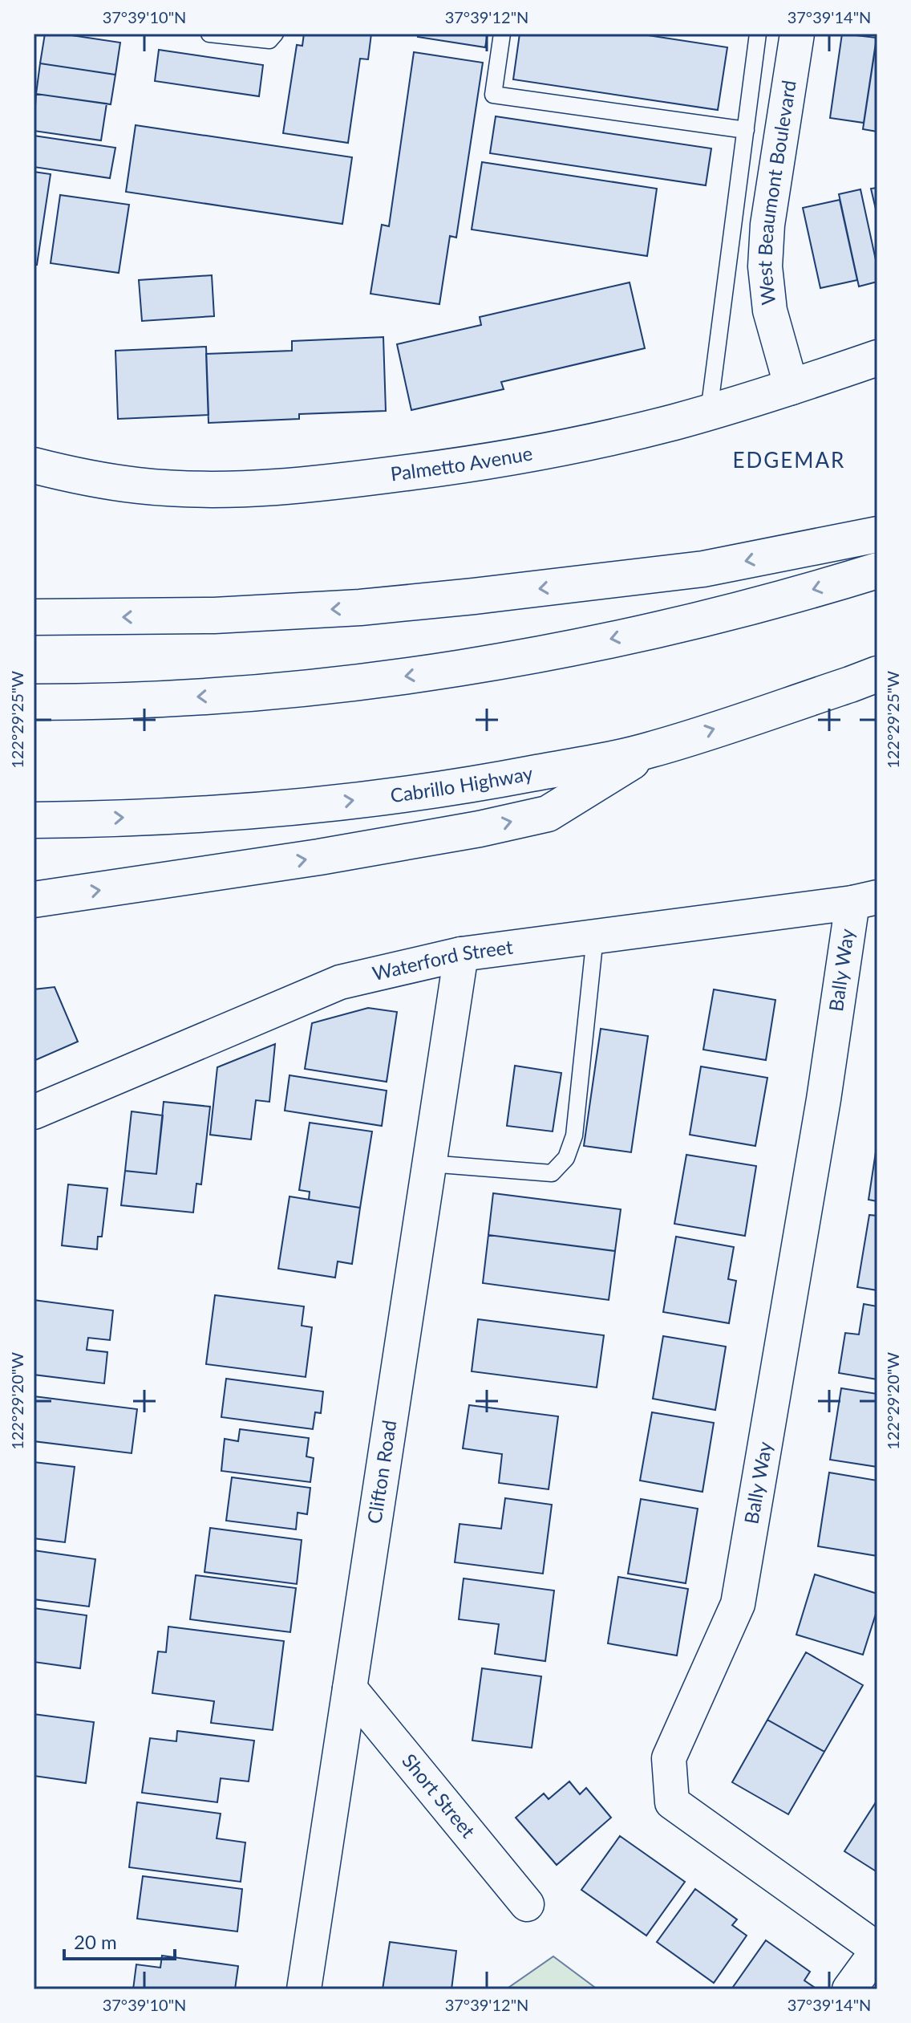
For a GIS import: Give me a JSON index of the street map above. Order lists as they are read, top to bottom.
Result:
{
  "streets": {
    "main road": ["Palmetto Avenue", "Cabrillo Highway"],
    "street": [
      "West Beaumont Boulevard",
      "Waterford Street",
      "Bally Way",
      "Clifton Road",
      "Short Street"
    ]
  },
  "crossings": [
    ["West Beaumont Boulevard", "Palmetto Avenue"],
    ["Waterford Street", "Bally Way"],
    ["Waterford Street", "Clifton Road"],
    ["Clifton Road", "Short Street"]
  ],
  "districts": ["EDGEMAR"],
  "scale_bar": "20 m",
  "coordinates": [
    "37°39'10\"N",
    "37°39'12\"N",
    "37°39'14\"N",
    "122°29'25\"W",
    "122°29'20\"W"
  ]
}
